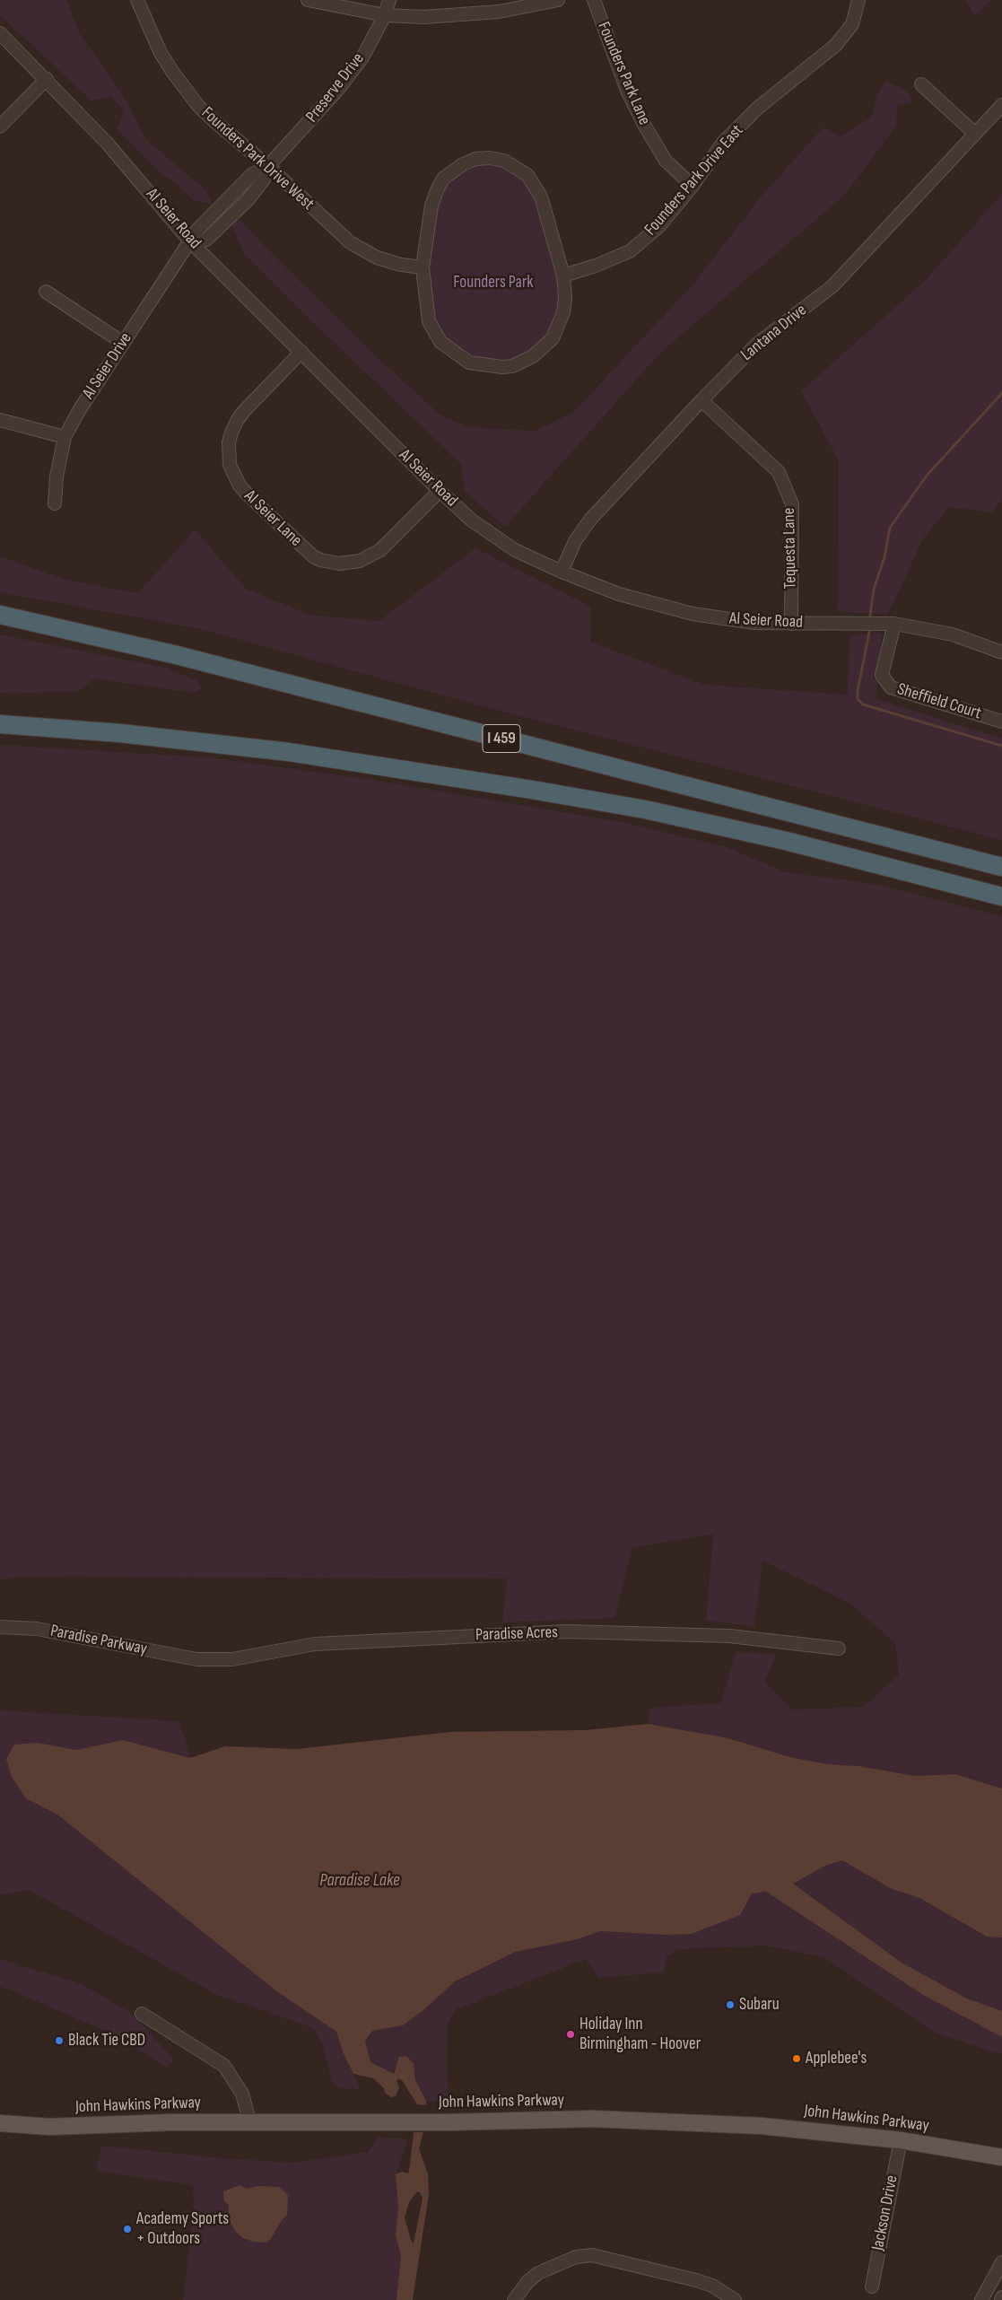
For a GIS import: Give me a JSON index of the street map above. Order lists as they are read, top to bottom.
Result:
{
  "streets": {
    "highway": ["I 459"],
    "main road": ["John Hawkins Parkway"],
    "street": [
      "Founders Park Lane",
      "Preserve Drive",
      "Founders Park Drive West",
      "Founders Park Drive East",
      "Al Seier Road",
      "Lantana Drive",
      "Al Seier Drive",
      "Al Seier Lane",
      "Tequesta Lane",
      "Sheffield Court",
      "Paradise Acres",
      "Paradise Parkway",
      "Jackson Drive"
    ]
  },
  "crossings": [
    ["Founders Park Lane", "Founders Park Drive East"],
    ["Preserve Drive", "Founders Park Drive West"],
    ["Preserve Drive", "Al Seier Road"],
    ["Preserve Drive", "Al Seier Drive"],
    ["Al Seier Road", "Lantana Drive"],
    ["Al Seier Road", "Al Seier Drive"],
    ["Al Seier Road", "Al Seier Lane"],
    ["Al Seier Road", "Tequesta Lane"],
    ["Al Seier Road", "Sheffield Court"],
    ["Lantana Drive", "Tequesta Lane"],
    ["Paradise Acres", "Paradise Parkway"],
    ["John Hawkins Parkway", "Jackson Drive"]
  ],
  "water": ["Paradise Lake"],
  "parks": ["Founders Park"],
  "places": [
    "Subaru",
    "Holiday Inn Birmingham - Hoover",
    "Black Tie CBD",
    "Applebee's",
    "Academy Sports + Outdoors"
  ]
}
